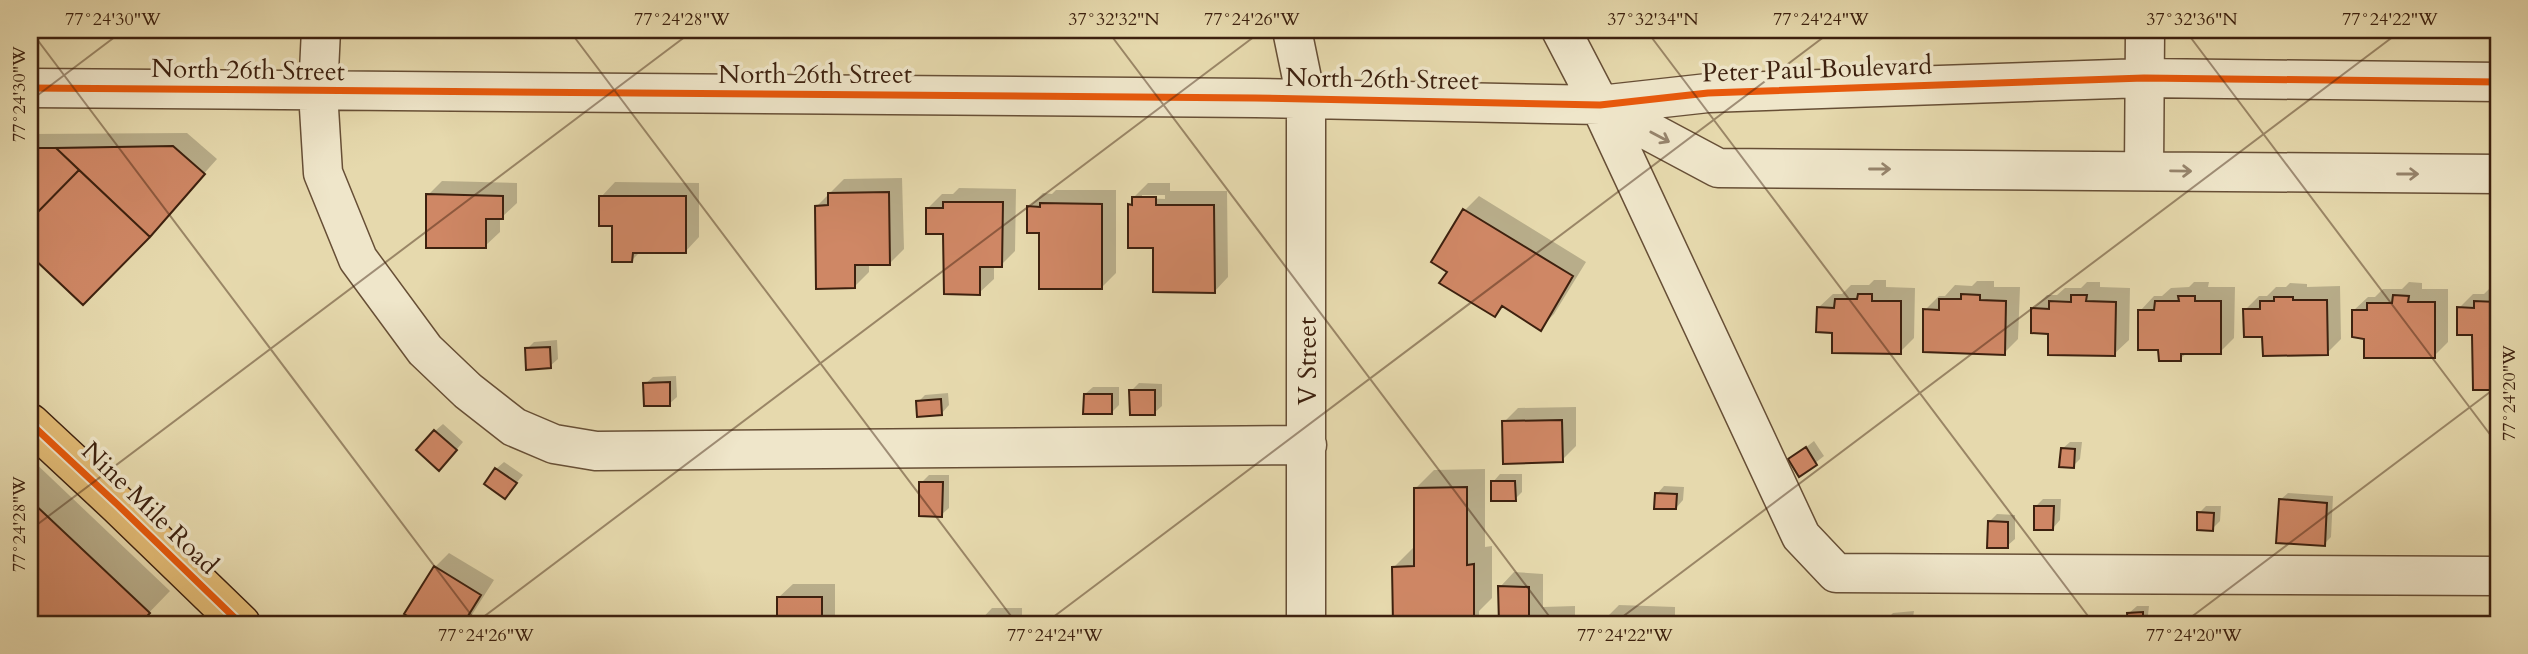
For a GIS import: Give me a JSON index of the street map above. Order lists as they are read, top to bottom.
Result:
{
  "streets": {
    "main road": ["Nine Mile Road"],
    "street": ["Peter Paul Boulevard", "North 26th Street", "V Street"]
  },
  "crossings": [
    ["Peter Paul Boulevard", "North 26th Street"],
    ["North 26th Street", "V Street"]
  ],
  "coordinates": [
    "77°24'30\"W",
    "77°24'28\"W",
    "37°32'32\"N",
    "77°24'26\"W",
    "37°32'34\"N",
    "77°24'24\"W",
    "37°32'36\"N",
    "77°24'22\"W",
    "77°24'20\"W"
  ]
}
